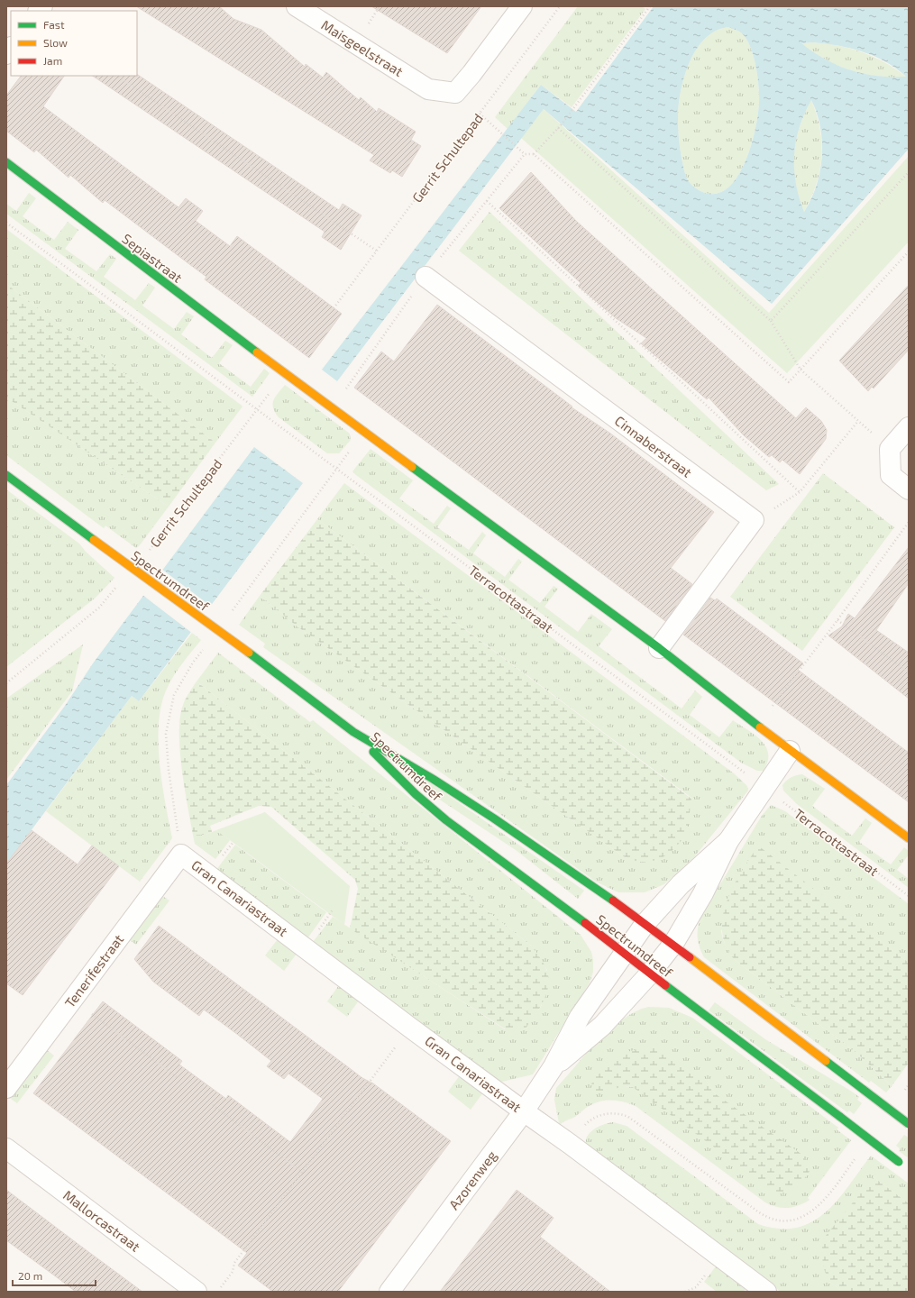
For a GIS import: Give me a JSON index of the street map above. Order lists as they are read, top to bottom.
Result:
{
  "streets": {
    "main road": ["Sepiastraat", "Spectrumdreef"],
    "street": [
      "Maisgeelstraat",
      "Cinnaberstraat",
      "Gran Canariastraat",
      "Tenerifestraat",
      "Azorenweg",
      "Mallorcastraat"
    ],
    "path": ["Gerrit Schultepad", "Terracottastraat"]
  },
  "crossings": [
    ["Gerrit Schultepad", "Sepiastraat"],
    ["Gerrit Schultepad", "Terracottastraat"],
    ["Spectrumdreef", "Azorenweg"],
    ["Gran Canariastraat", "Tenerifestraat"],
    ["Gran Canariastraat", "Azorenweg"]
  ],
  "legend": ["Fast", "Slow", "Jam"],
  "scale_bar": "20 m"
}
